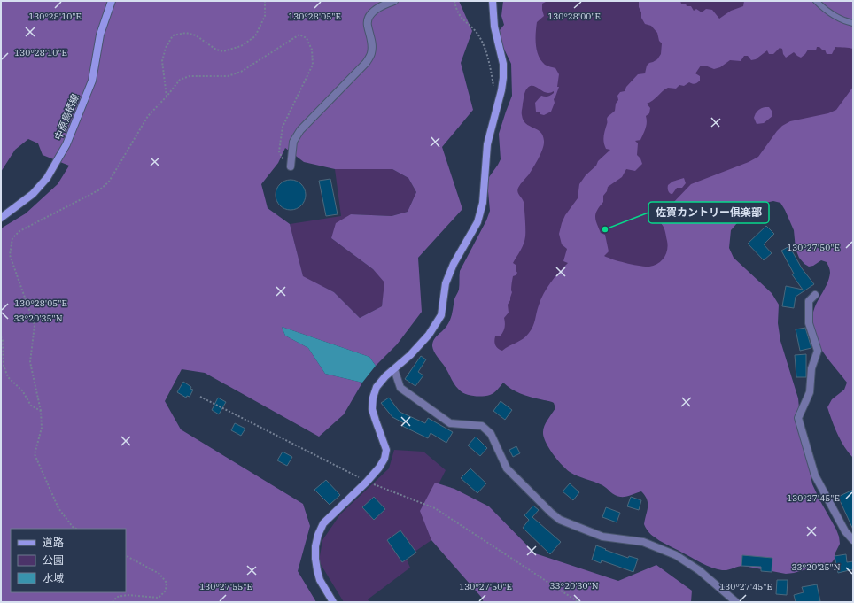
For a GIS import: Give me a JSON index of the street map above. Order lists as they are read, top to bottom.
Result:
{
  "streets": {
    "street": ["中原鳥栖線"]
  },
  "places": ["佐賀カントリー倶楽部"],
  "legend": ["道路", "公園", "水域"],
  "coordinates": [
    "130°28'10\"E",
    "130°28'05\"E",
    "130°28'00\"E",
    "130°27'50\"E",
    "33°20'35\"N",
    "130°27'45\"E",
    "33°20'25\"N",
    "33°20'30\"N",
    "130°27'55\"E"
  ]
}
